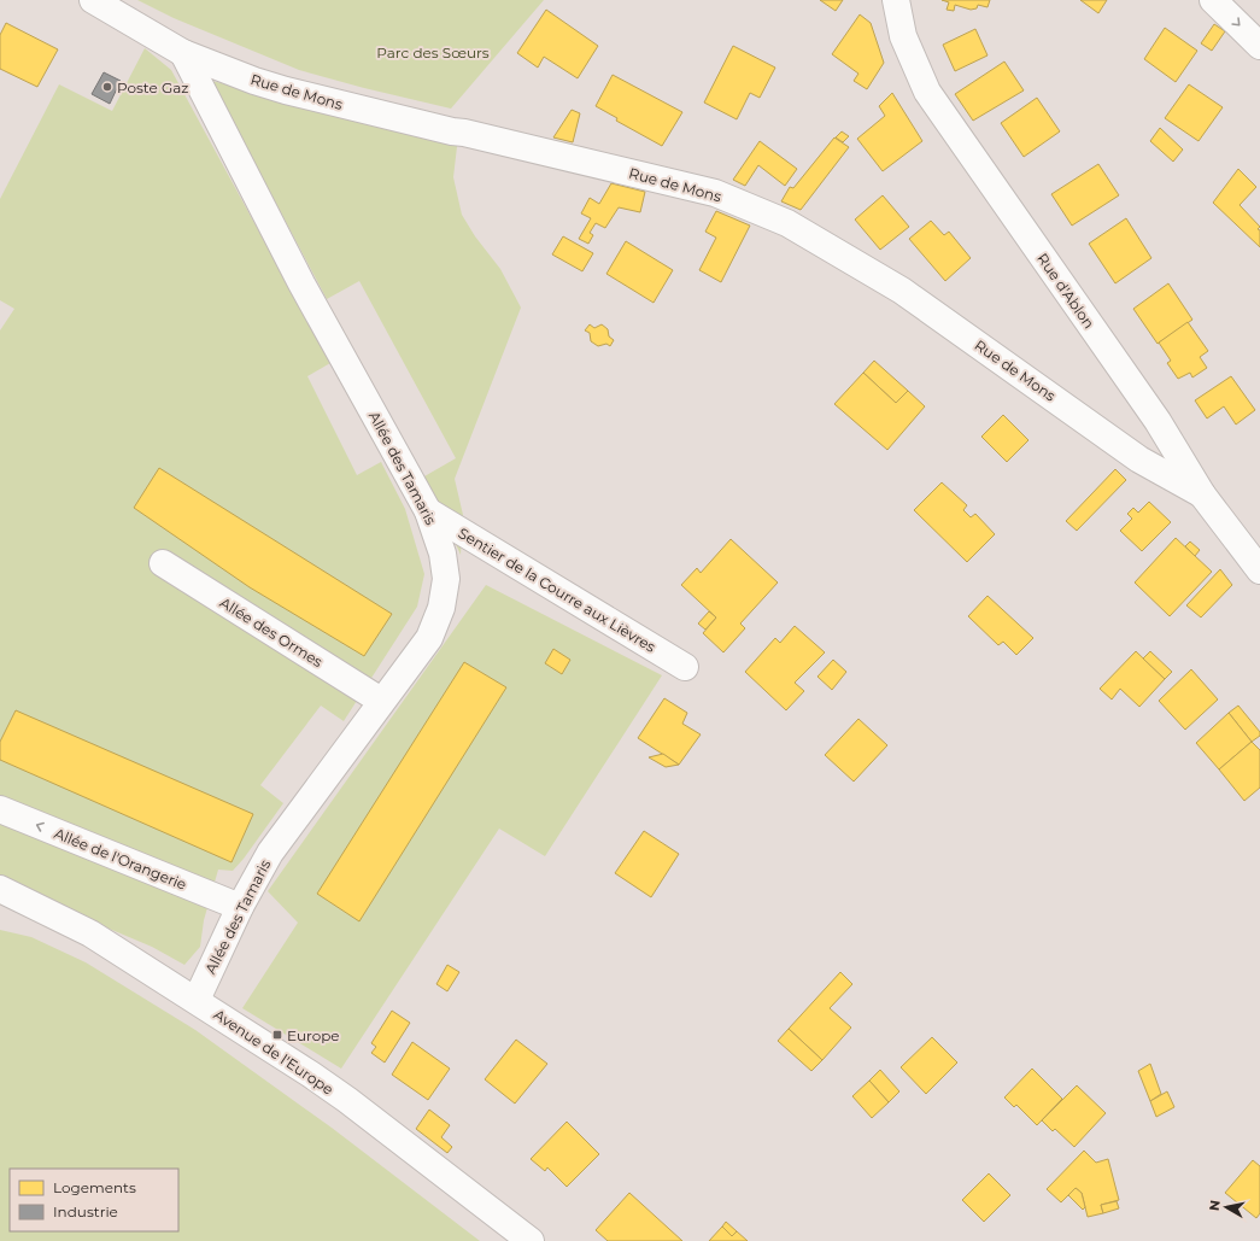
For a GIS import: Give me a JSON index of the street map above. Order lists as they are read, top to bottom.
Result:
{
  "streets": {
    "street": [
      "Rue de Mons",
      "Rue d'Ablon",
      "Allée des Tamaris",
      "Sentier de la Courre aux Lièvres",
      "Allée des Ormes",
      "Allée de l'Orangerie",
      "Avenue de l'Europe"
    ]
  },
  "crossings": [
    ["Rue de Mons", "Rue d'Ablon"],
    ["Rue de Mons", "Allée des Tamaris"],
    ["Allée des Tamaris", "Sentier de la Courre aux Lièvres"],
    ["Allée des Tamaris", "Allée des Ormes"],
    ["Allée des Tamaris", "Allée de l'Orangerie"],
    ["Allée des Tamaris", "Avenue de l'Europe"]
  ],
  "one_way": ["Allée de l'Orangerie"],
  "parks": ["Parc des Sœurs"],
  "places": {
    "other": ["Poste Gaz"],
    "transit": ["Europe"]
  },
  "legend": ["Logements", "Industrie"],
  "north": "left"
}
